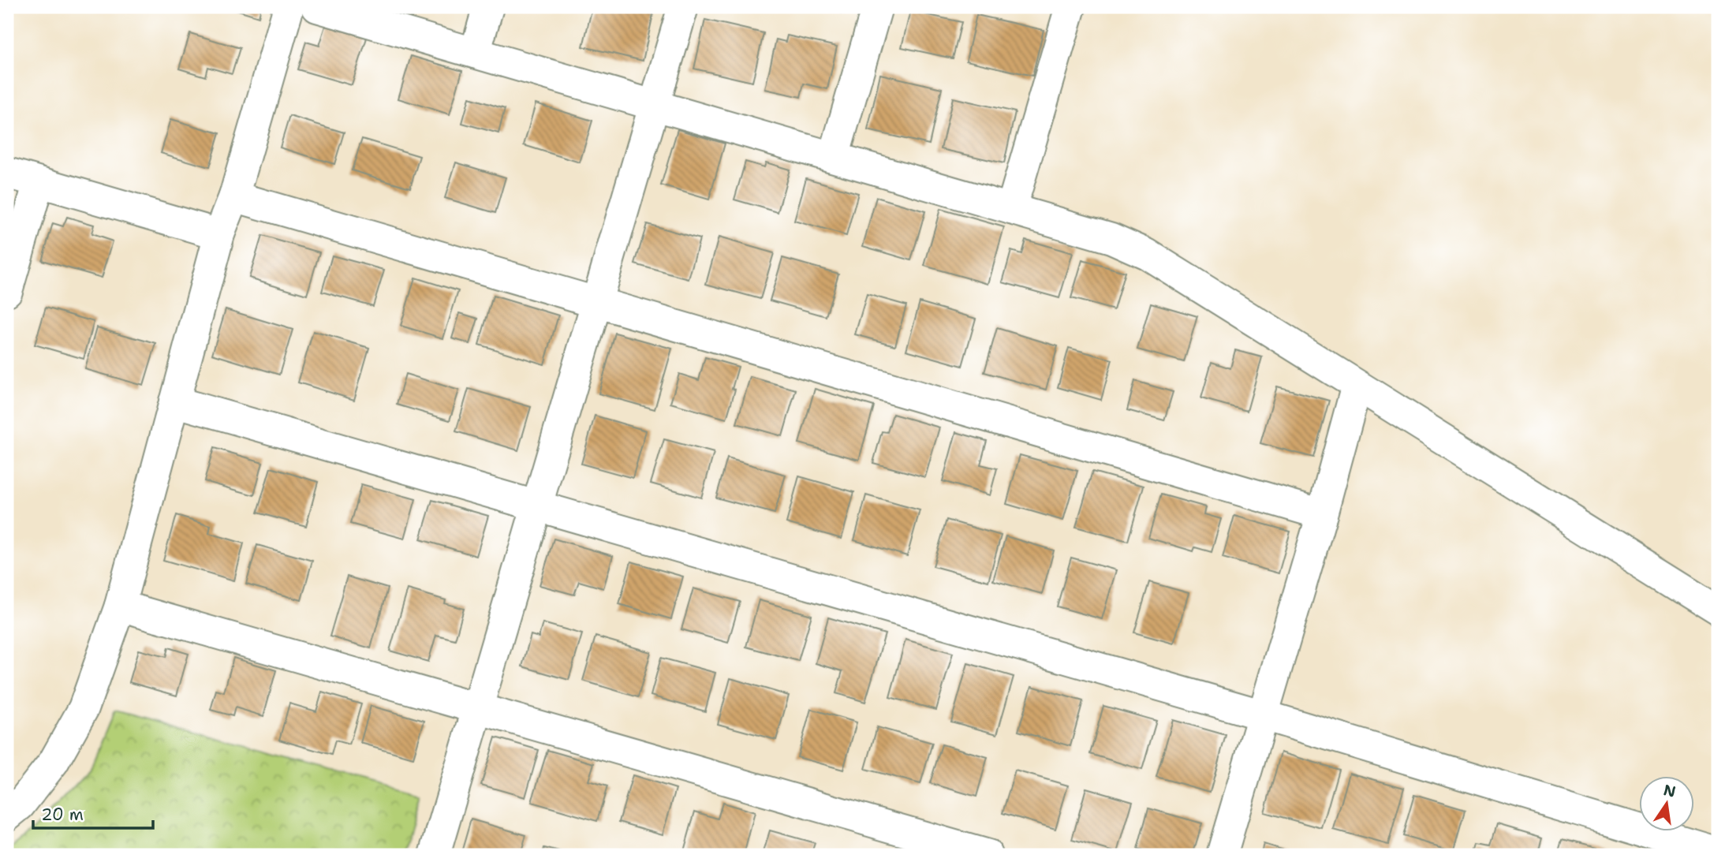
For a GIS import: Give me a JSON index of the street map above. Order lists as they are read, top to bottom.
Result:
{
  "scale_bar": "20 m",
  "north": "top"
}
